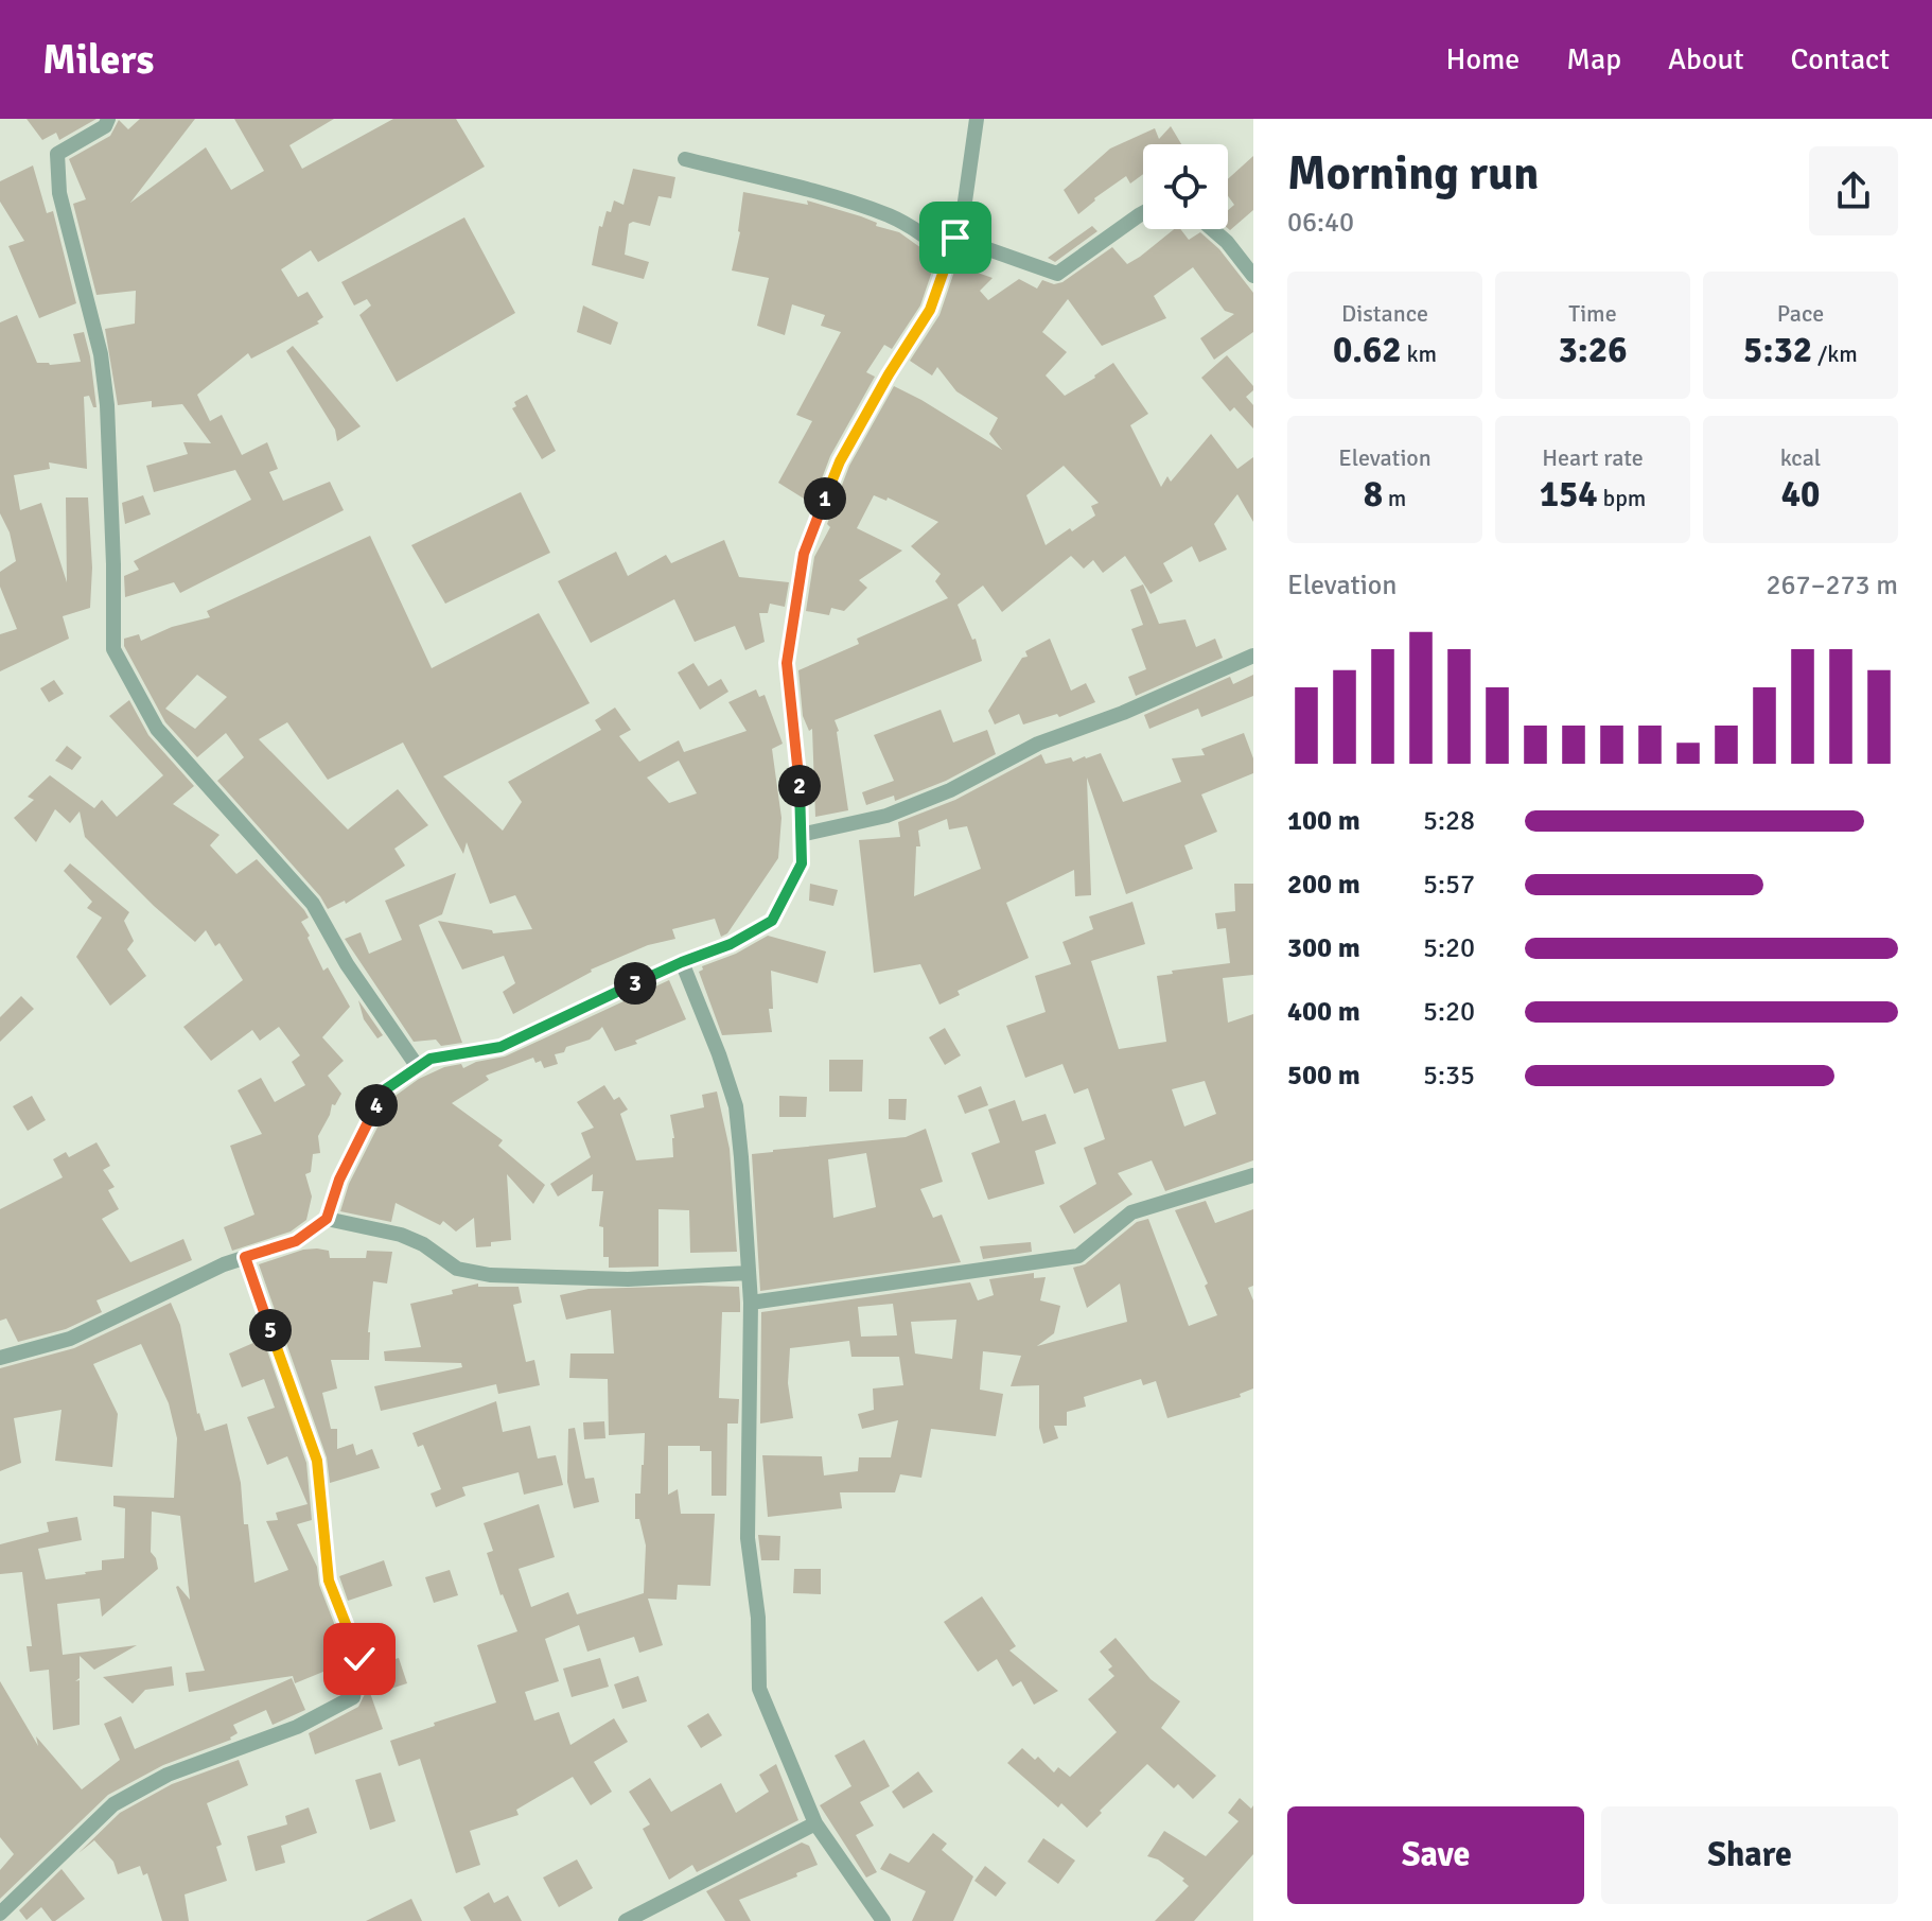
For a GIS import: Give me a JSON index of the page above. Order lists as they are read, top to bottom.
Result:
{
  "page": {
    "header": "Milers",
    "nav": [
      "Home",
      "Map",
      "About",
      "Contact"
    ],
    "heading": ["Morning run", "06:40"],
    "stats": [
      ["Distance", "0.62 km"],
      ["Time", "3:26"],
      ["Pace", "5:32 /km"],
      ["Elevation", "8 m"],
      ["Heart rate", "154 bpm"],
      ["kcal", "40"]
    ],
    "pins": [
      "1",
      "2",
      "3",
      "4",
      "5"
    ],
    "chart": ["Elevation", "267–273 m"],
    "list": [
      {
        "name": "100 m",
        "note": "5:28"
      },
      {
        "name": "200 m",
        "note": "5:57"
      },
      {
        "name": "300 m",
        "note": "5:20"
      },
      {
        "name": "400 m",
        "note": "5:20"
      },
      {
        "name": "500 m",
        "note": "5:35"
      }
    ],
    "buttons": ["Save", "Share"]
  }
}
